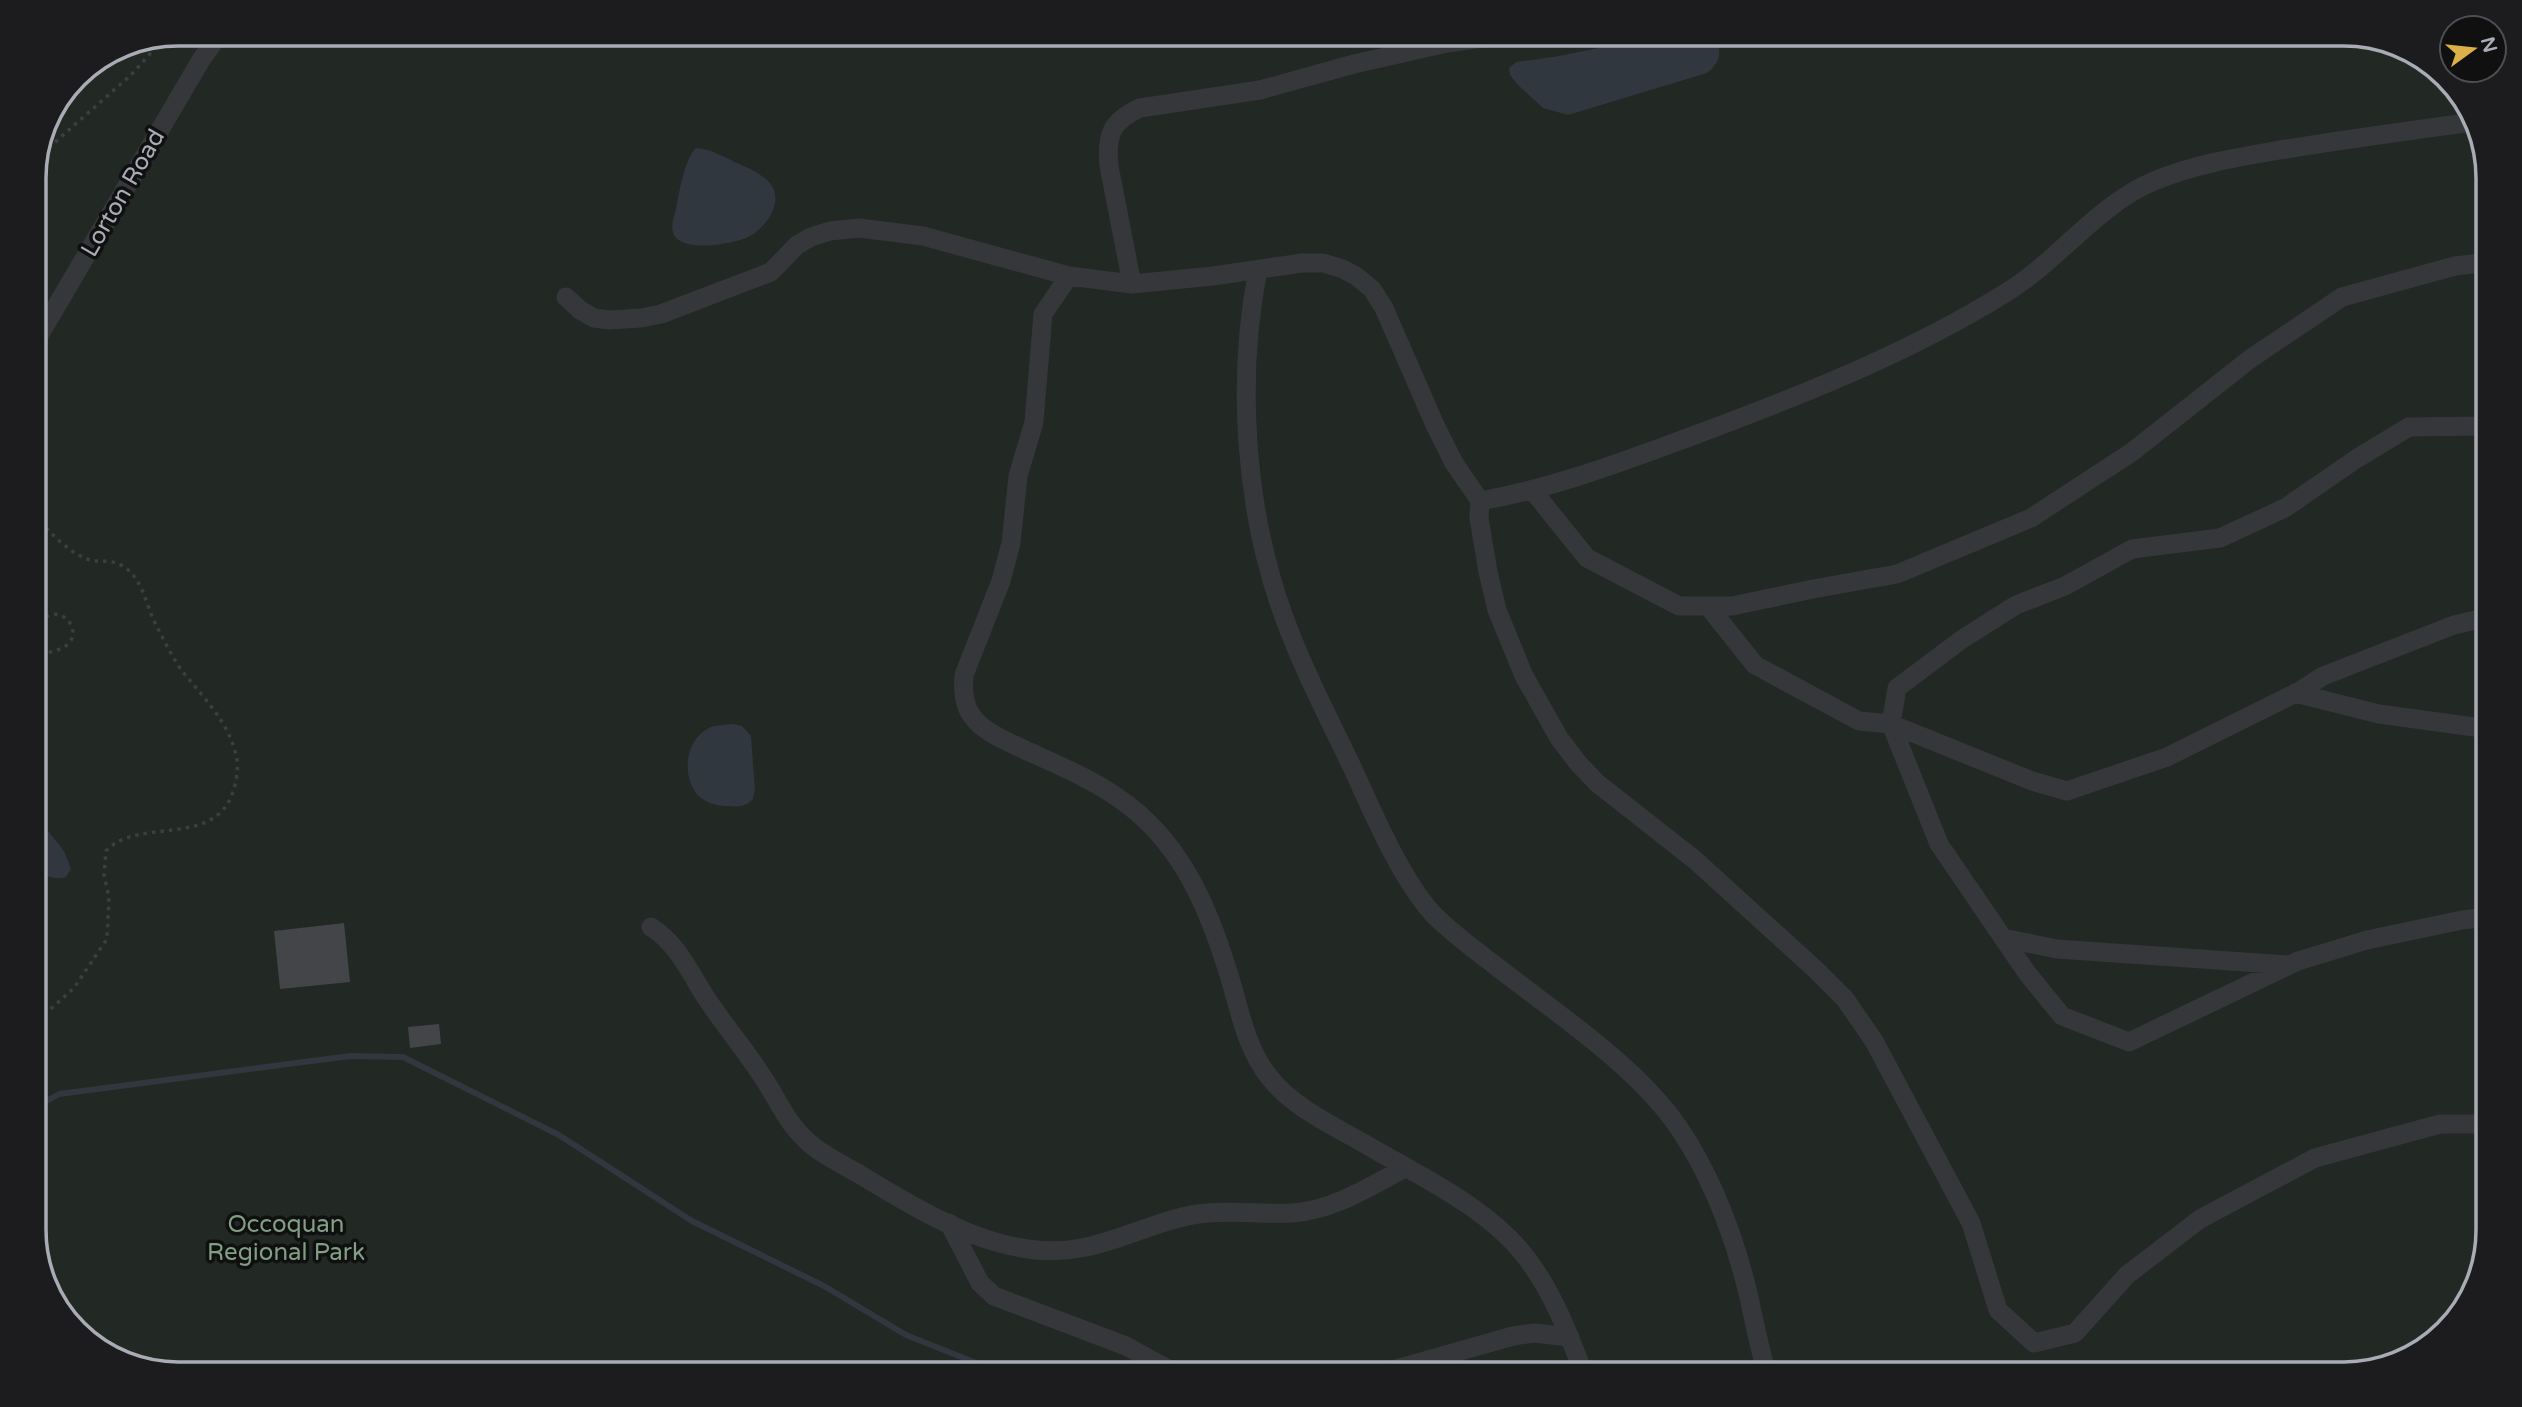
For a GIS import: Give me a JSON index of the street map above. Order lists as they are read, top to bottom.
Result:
{
  "streets": {
    "street": ["Lorton Road"]
  },
  "parks": ["Occoquan Regional Park"],
  "north": "right"
}
